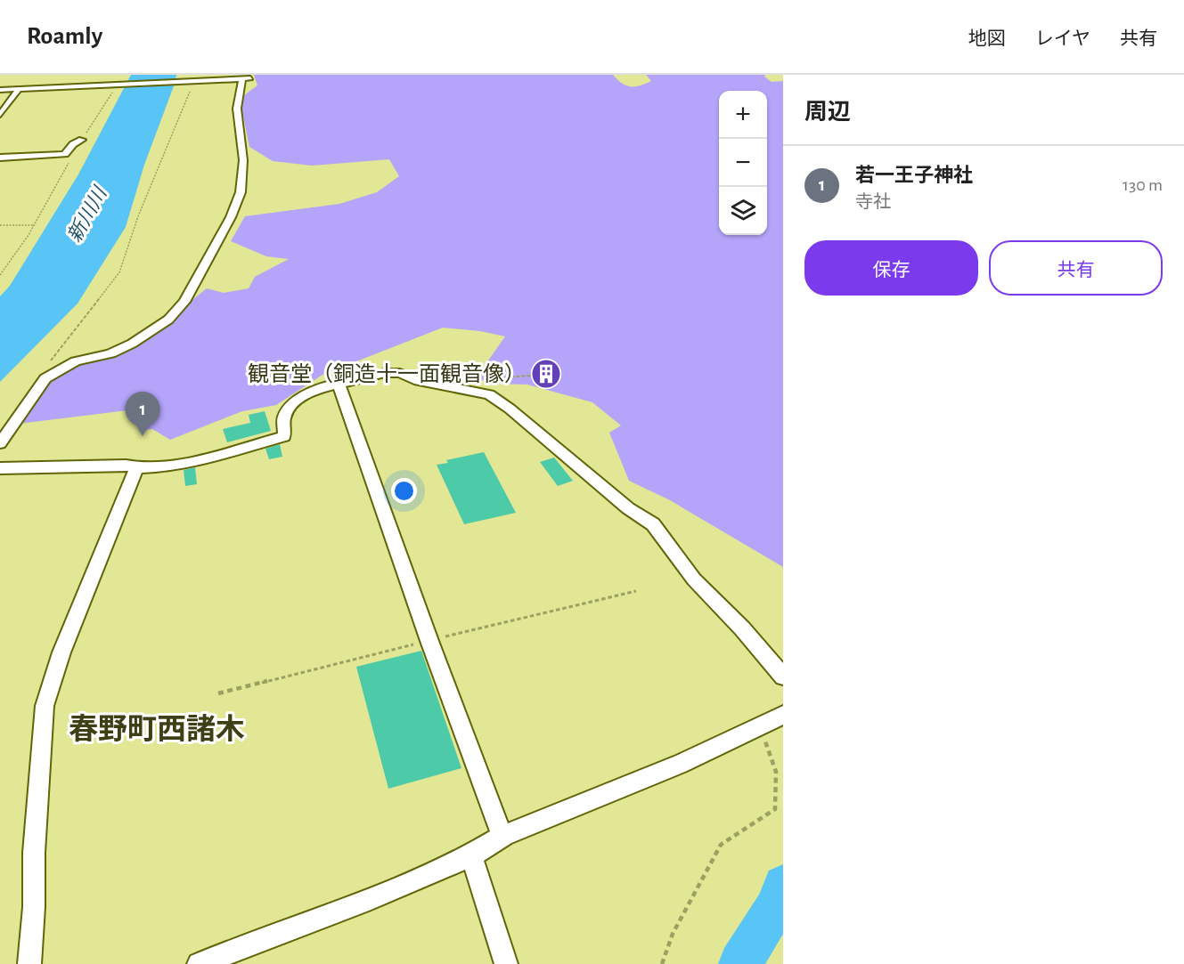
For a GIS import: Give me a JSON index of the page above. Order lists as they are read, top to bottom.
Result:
{
  "districts": ["春野町西諸木"],
  "water": ["新川川"],
  "places": {
    "building": ["観音堂（銅造十一面観音像）"]
  },
  "page": {
    "header": "Roamly",
    "nav": ["地図", "レイヤ", "共有"],
    "heading": "周辺",
    "map_buttons": ["+", "−"],
    "list": [
      {
        "mark": "1",
        "name": "若一王子神社",
        "note": "寺社",
        "value": "130 m"
      }
    ],
    "buttons": ["保存", "共有"],
    "pins": "1"
  }
}
